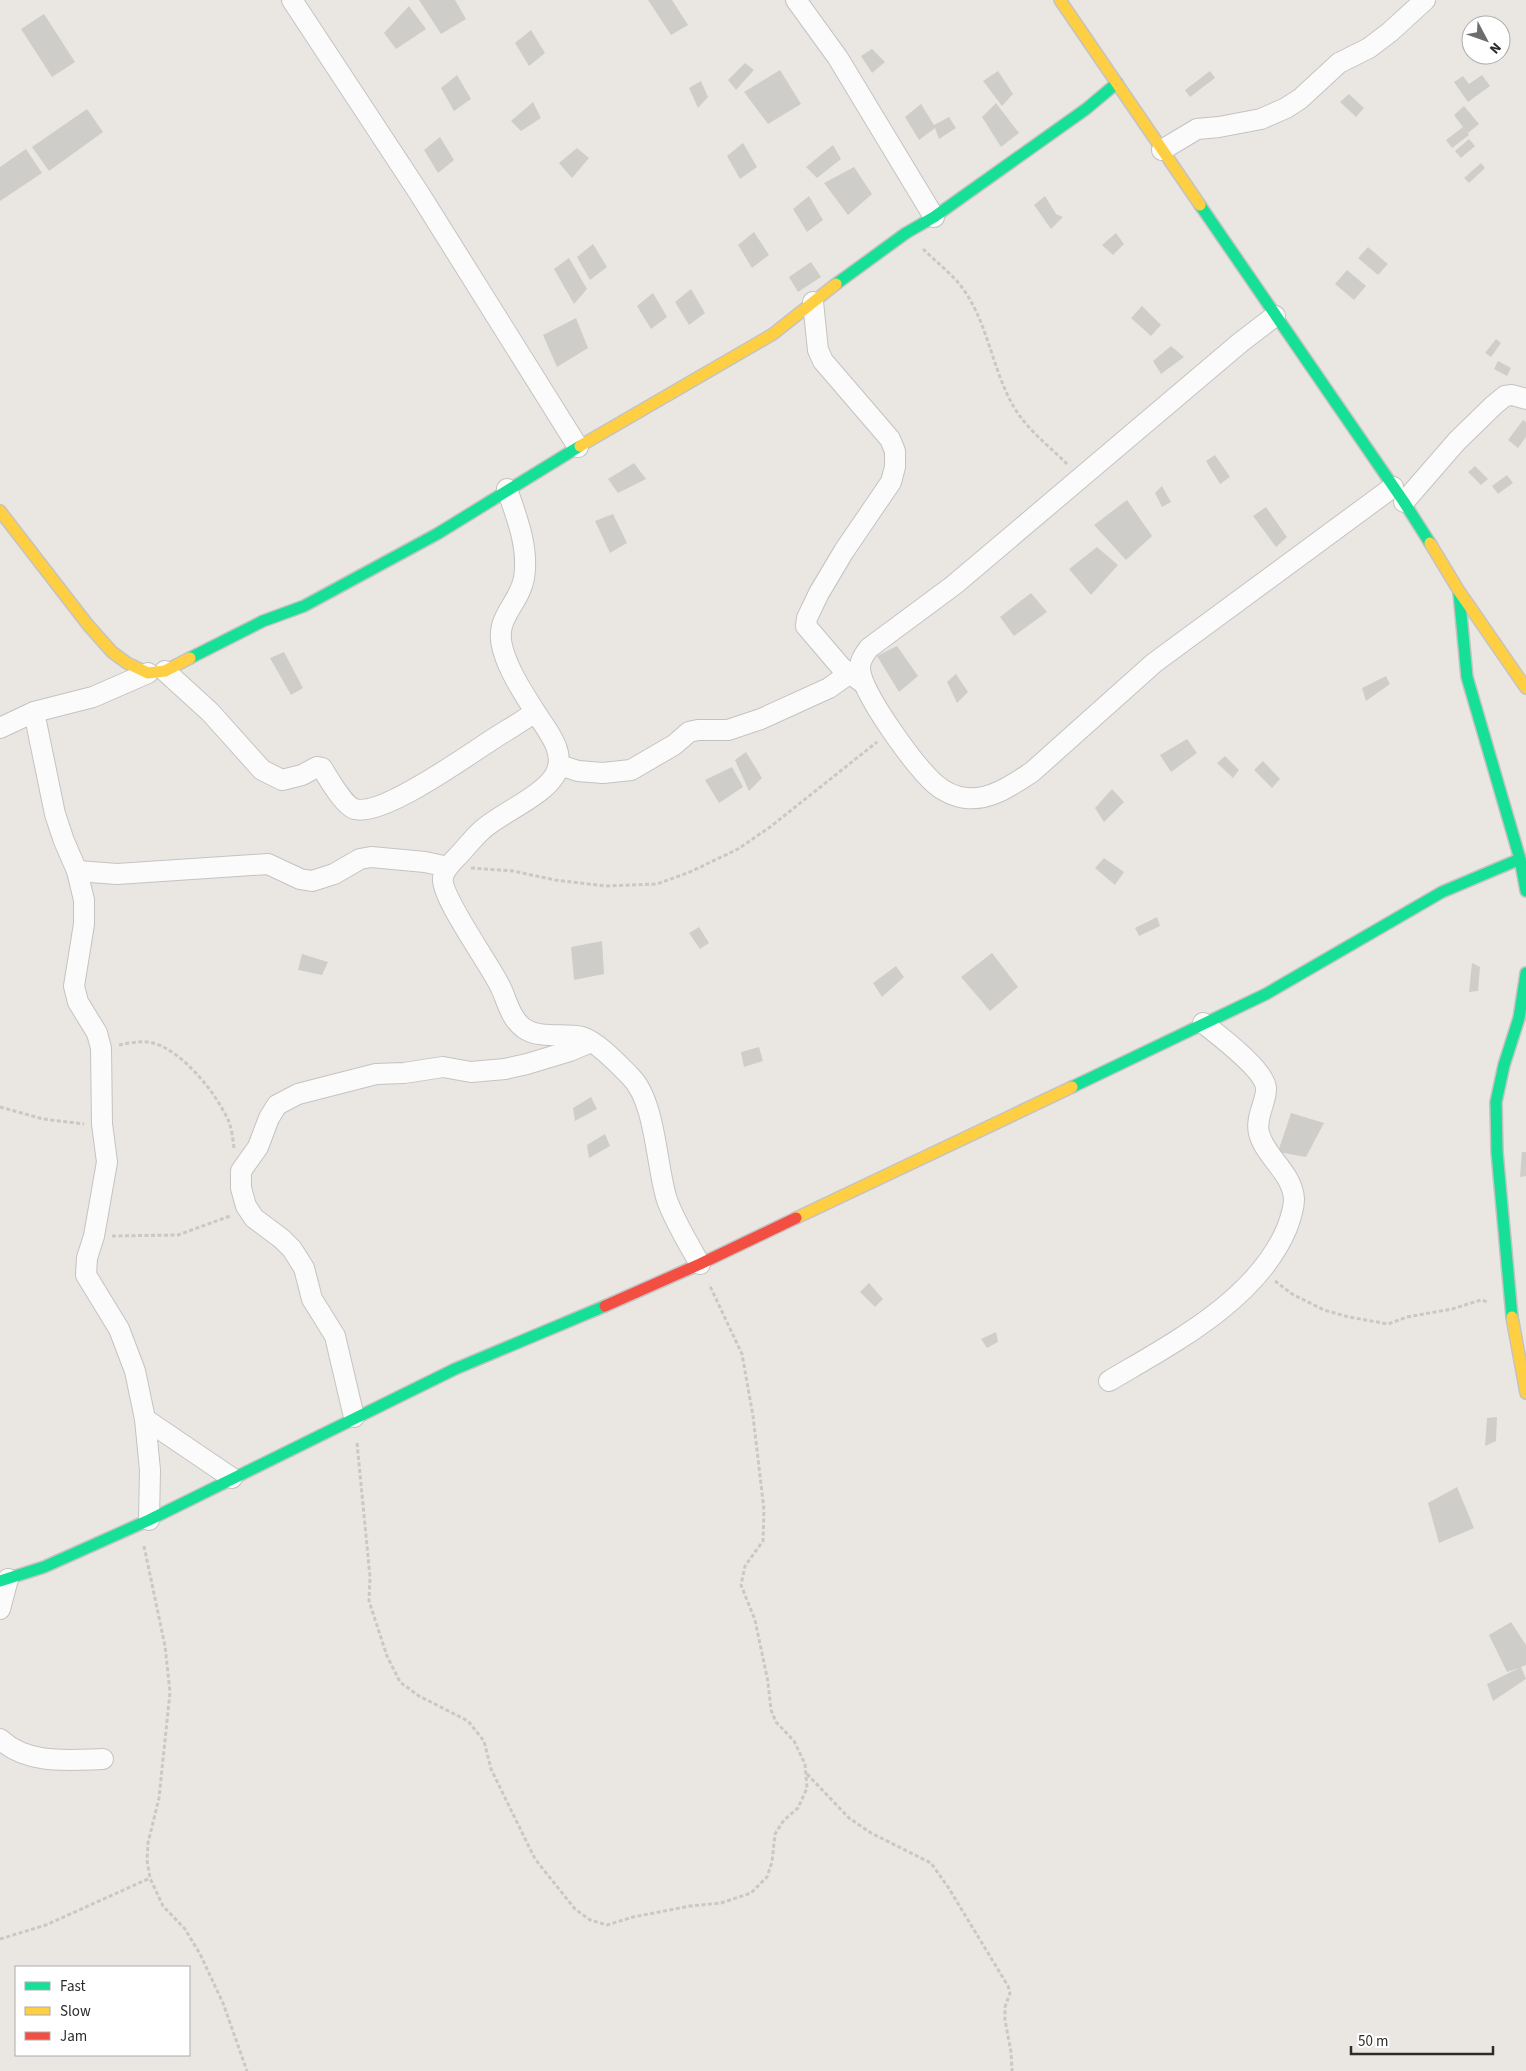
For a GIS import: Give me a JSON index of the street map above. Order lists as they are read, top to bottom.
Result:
{
  "legend": ["Fast", "Slow", "Jam"],
  "scale_bar": "50 m",
  "north": "bottom right"
}
